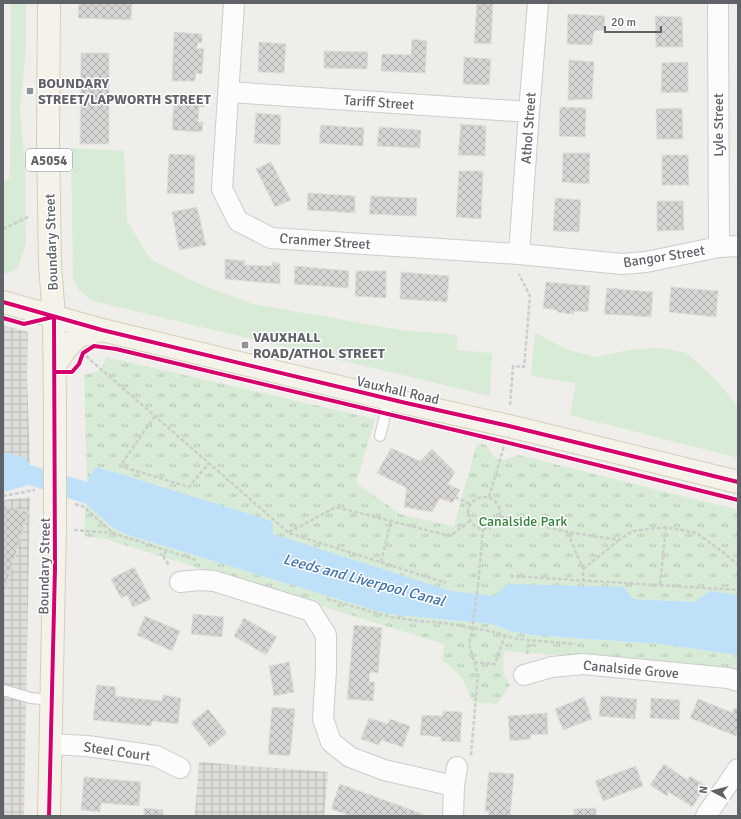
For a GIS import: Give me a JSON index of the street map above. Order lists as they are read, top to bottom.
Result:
{
  "streets": {
    "main road": ["A5054", "Boundary Street", "Vauxhall Road"],
    "street": [
      "Tariff Street",
      "Lyle Street",
      "Athol Street",
      "Cranmer Street",
      "Bangor Street",
      "Canalside Grove",
      "Steel Court"
    ]
  },
  "crossings": [
    ["Tariff Street", "Athol Street"],
    ["Tariff Street", "Cranmer Street"],
    ["Lyle Street", "Bangor Street"],
    ["Athol Street", "Cranmer Street"],
    ["Athol Street", "Bangor Street"],
    ["Cranmer Street", "Bangor Street"],
    ["Boundary Street", "Vauxhall Road"],
    ["Boundary Street", "Steel Court"]
  ],
  "water": ["Leeds and Liverpool Canal"],
  "parks": ["Canalside Park"],
  "places": {
    "transit": ["BOUNDARY STREET/LAPWORTH STREET", "VAUXHALL ROAD/ATHOL STREET"]
  },
  "scale_bar": "20 m",
  "north": "left"
}
